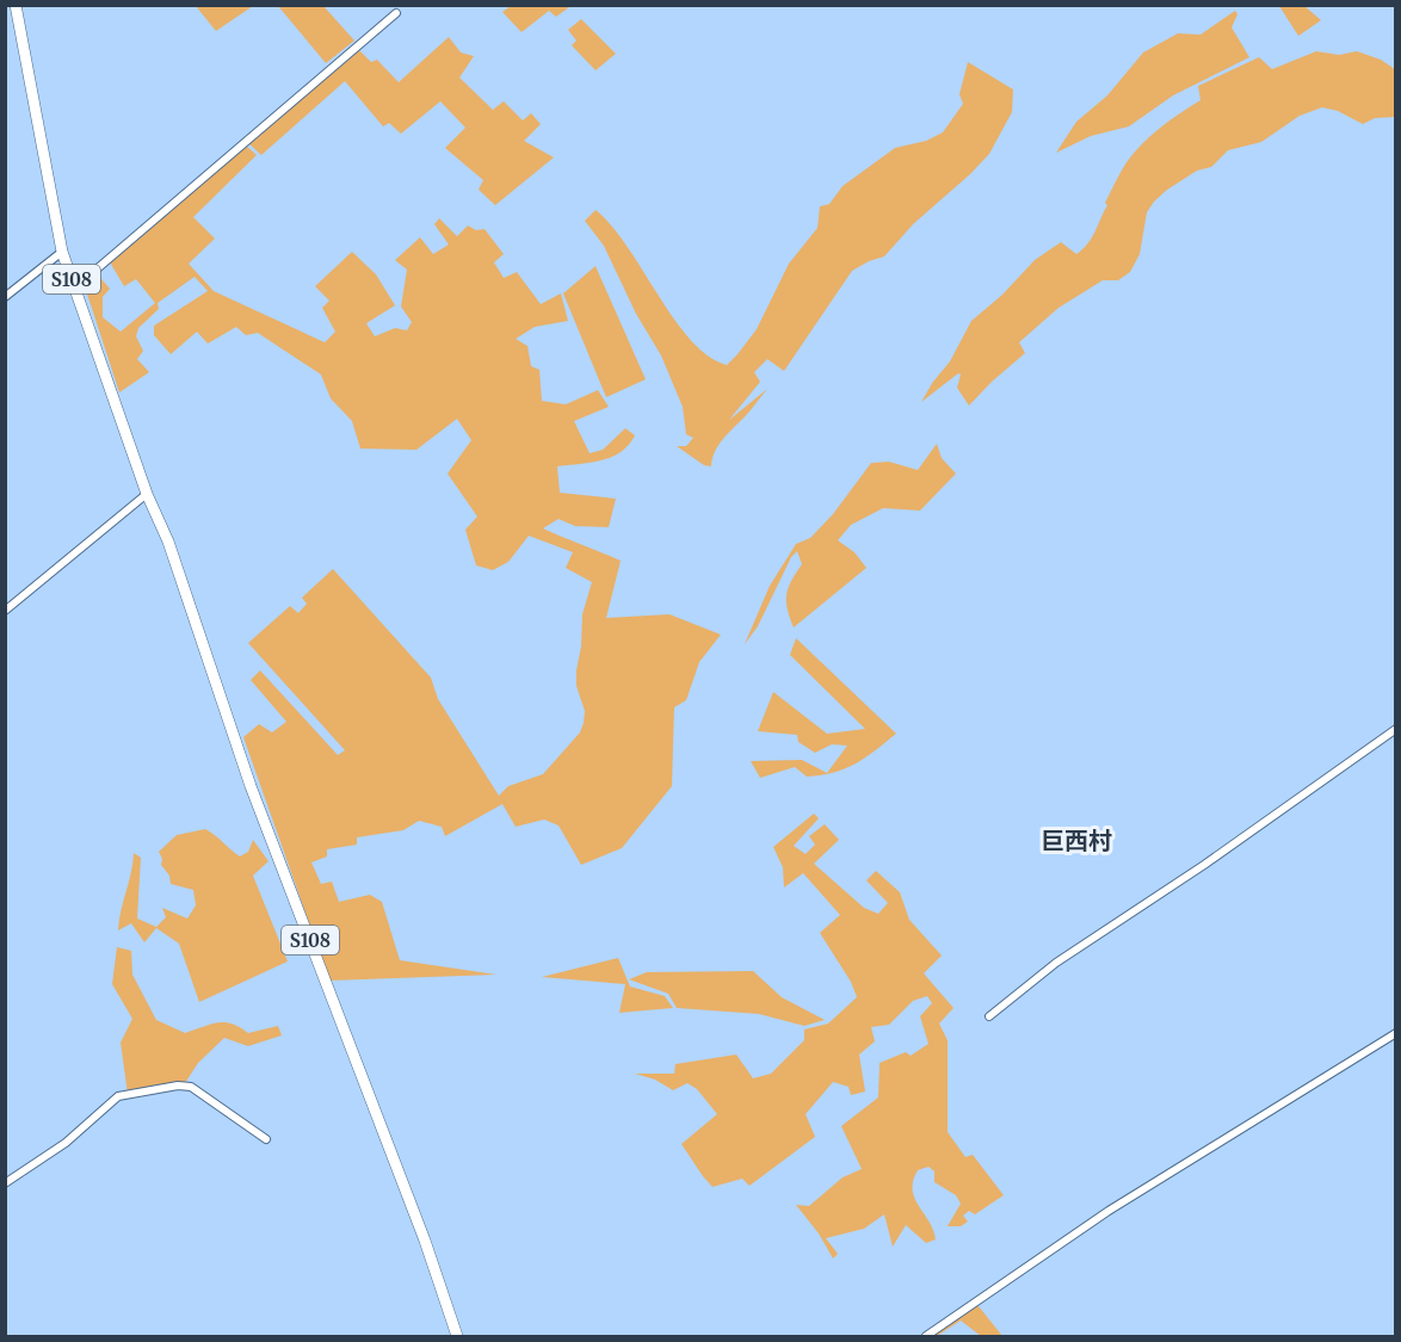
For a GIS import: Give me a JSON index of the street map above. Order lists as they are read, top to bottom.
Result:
{
  "streets": {
    "main road": ["S108"]
  },
  "districts": ["巨西村"]
}
